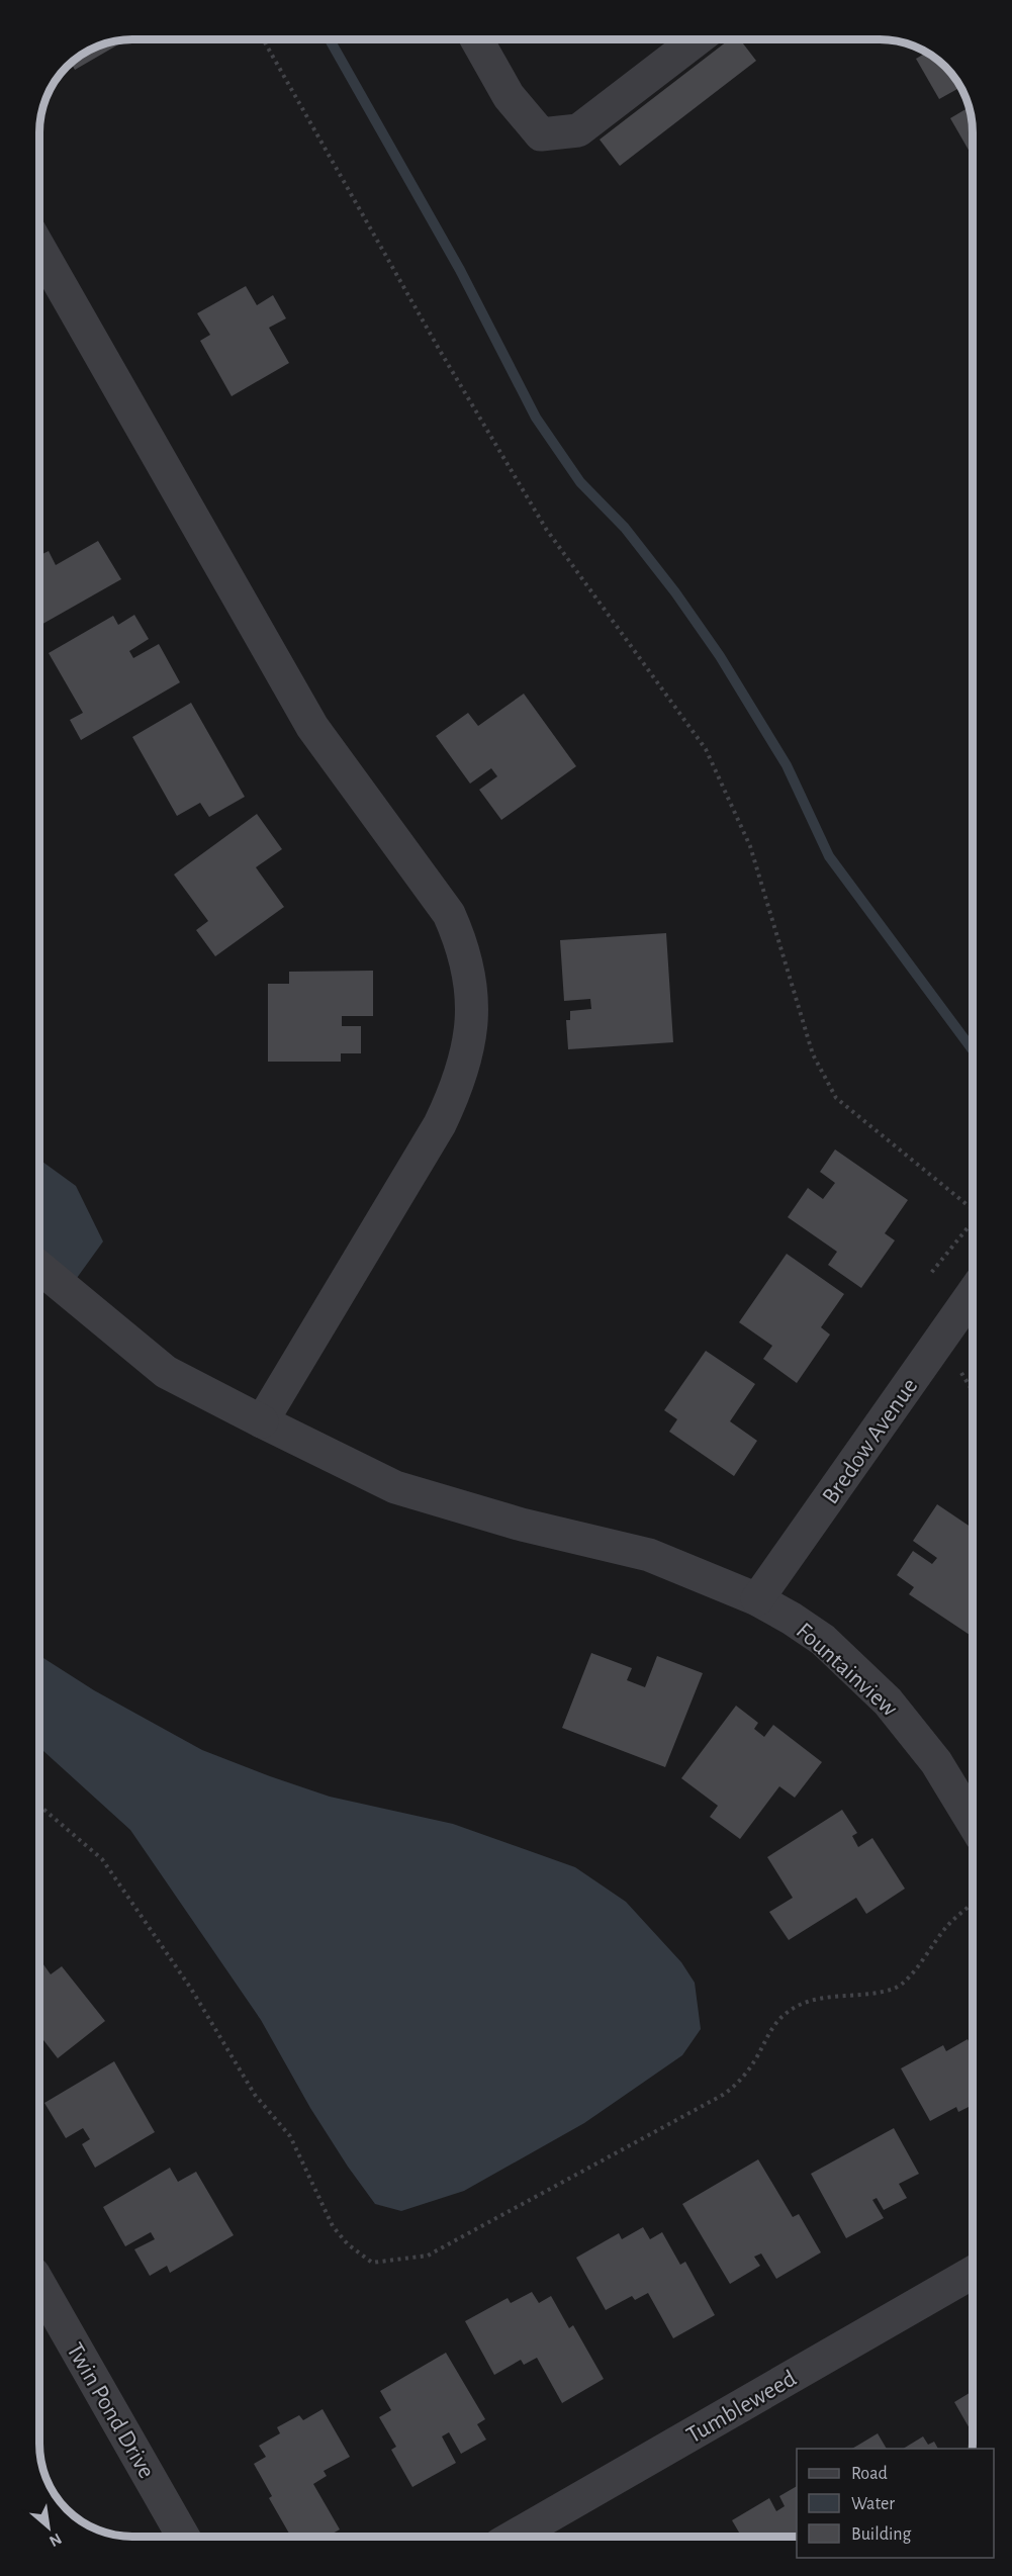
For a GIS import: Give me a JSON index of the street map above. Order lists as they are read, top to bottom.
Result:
{
  "streets": {
    "street": [
      "Bredow Avenue",
      "Fountainview",
      "Tumbleweed",
      "Twin Pond Drive"
    ]
  },
  "crossings": [
    ["Bredow Avenue", "Fountainview"]
  ],
  "legend": ["Road", "Water", "Building"],
  "north": "bottom right"
}
